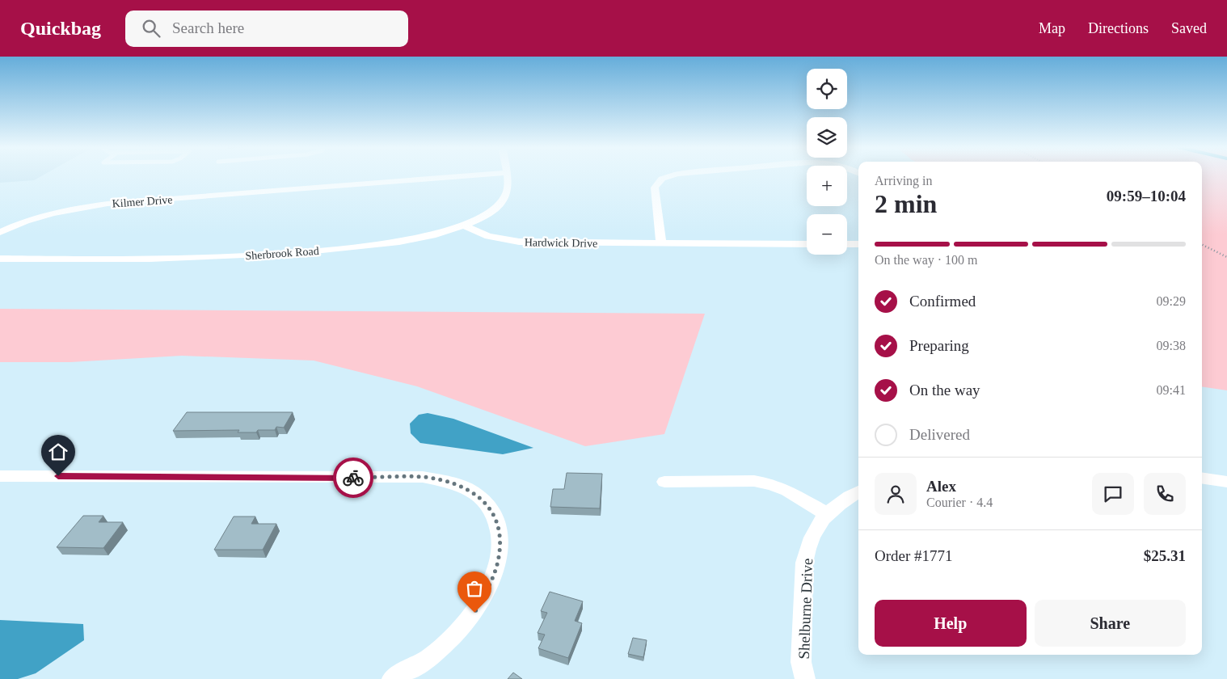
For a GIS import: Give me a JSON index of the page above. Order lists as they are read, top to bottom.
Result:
{
  "streets": {
    "street": [
      "Kilmer Drive",
      "Hardwick Drive",
      "Sherbrook Road",
      "Shelburne Drive"
    ]
  },
  "crossings": [
    ["Hardwick Drive", "Sherbrook Road"]
  ],
  "page": {
    "header": "Quickbag",
    "search": "Search here",
    "nav": ["Map", "Directions", "Saved"],
    "map_buttons": ["+", "−"],
    "heading": ["2 min", "Arriving in", "09:59–10:04"],
    "panel": [
      "Alex",
      "Courier · 4.4",
      "Order #1771",
      "$25.31"
    ],
    "bar": "On the way · 100 m",
    "list": [
      ["Confirmed", "09:29"],
      ["Preparing", "09:38"],
      ["On the way", "09:41"],
      "Delivered"
    ],
    "buttons": ["Help", "Share"]
  }
}
